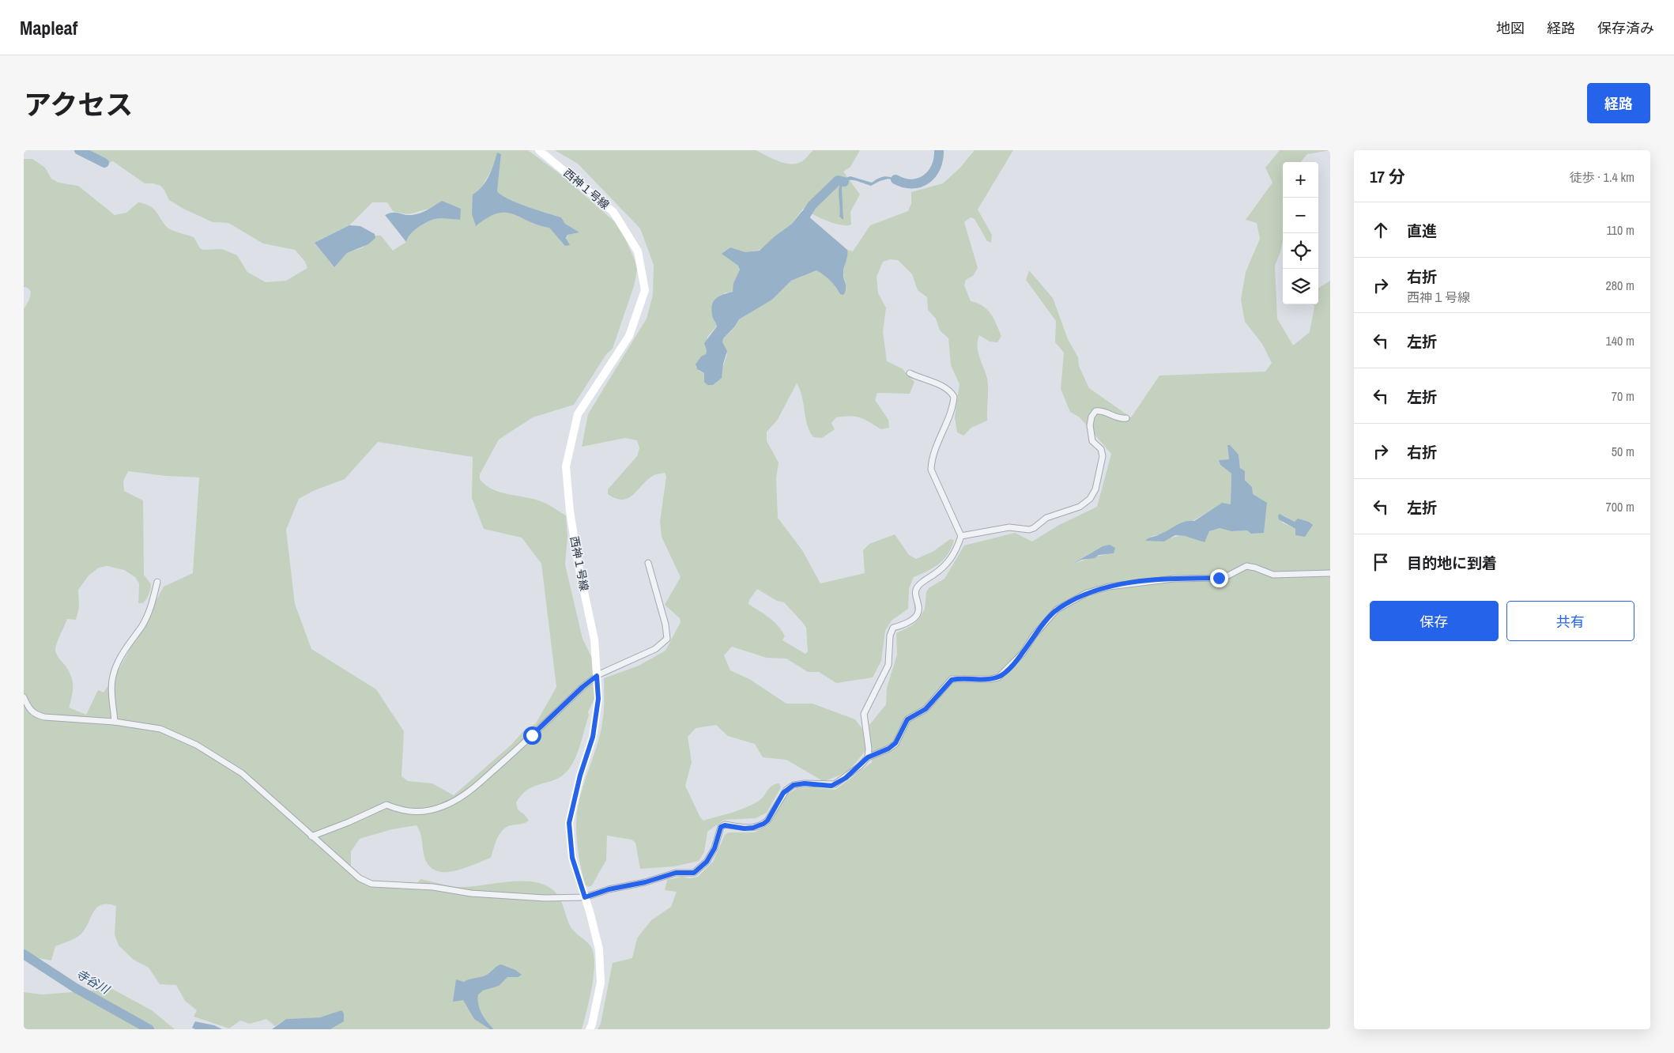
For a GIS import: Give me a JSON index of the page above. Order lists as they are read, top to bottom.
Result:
{
  "streets": {
    "street": ["西神１号線"]
  },
  "water": ["寺谷川"],
  "page": {
    "header": "Mapleaf",
    "nav": ["地図", "経路", "保存済み"],
    "title": "アクセス",
    "buttons": [
      "経路",
      ["保存", "共有"]
    ],
    "heading": ["17 分", "徒歩 · 1.4 km"],
    "map_buttons": ["+", "−"],
    "list": [
      ["直進", "110 m"],
      ["右折", "西神１号線", "280 m"],
      ["左折", "140 m"],
      ["左折", "70 m"],
      ["右折", "50 m"],
      ["左折", "700 m"],
      "目的地に到着"
    ]
  }
}
